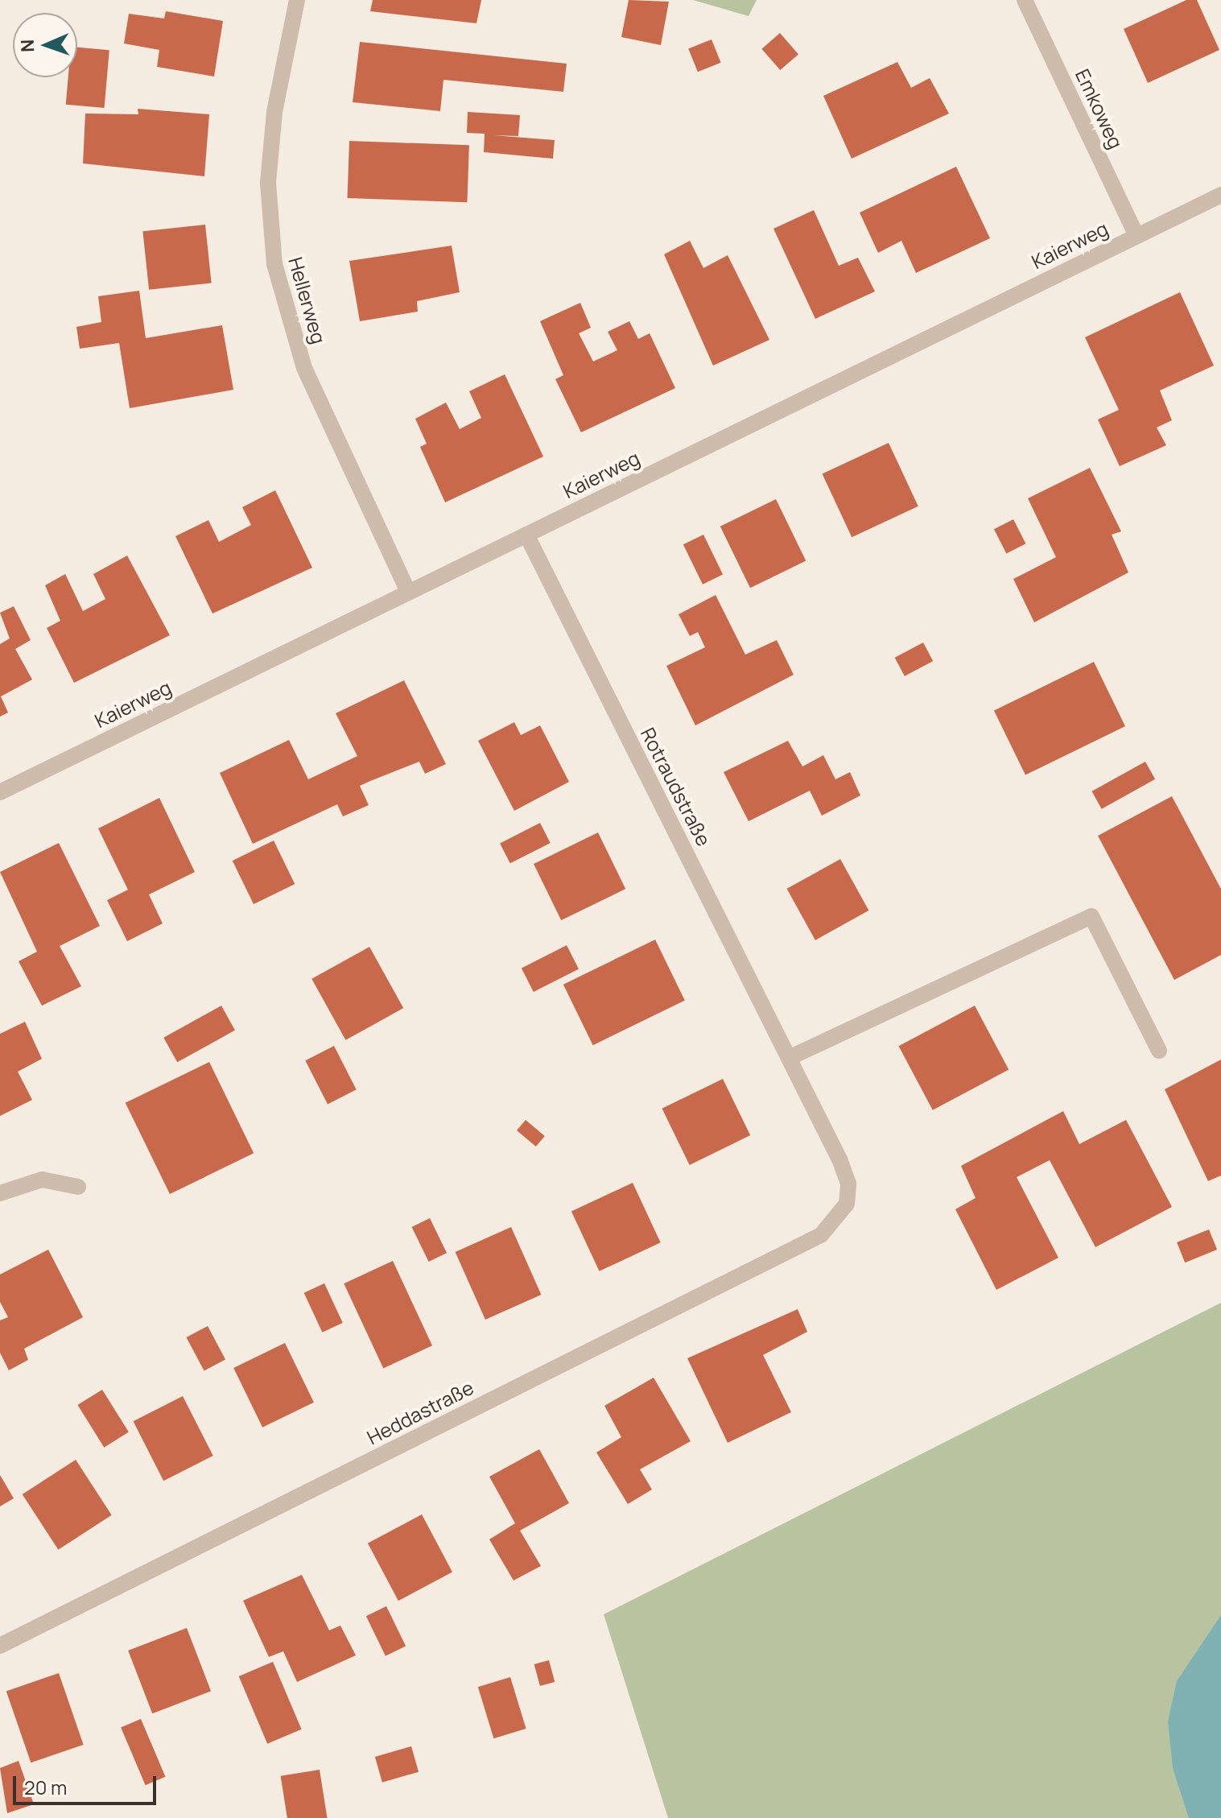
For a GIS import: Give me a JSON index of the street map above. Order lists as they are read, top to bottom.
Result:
{
  "streets": {
    "street": [
      "Emkoweg",
      "Kaierweg",
      "Hellerweg",
      "Rotraudstraße",
      "Heddastraße"
    ]
  },
  "crossings": [
    ["Emkoweg", "Kaierweg"],
    ["Kaierweg", "Hellerweg"],
    ["Kaierweg", "Rotraudstraße"],
    ["Rotraudstraße", "Heddastraße"]
  ],
  "scale_bar": "20 m",
  "north": "left"
}
